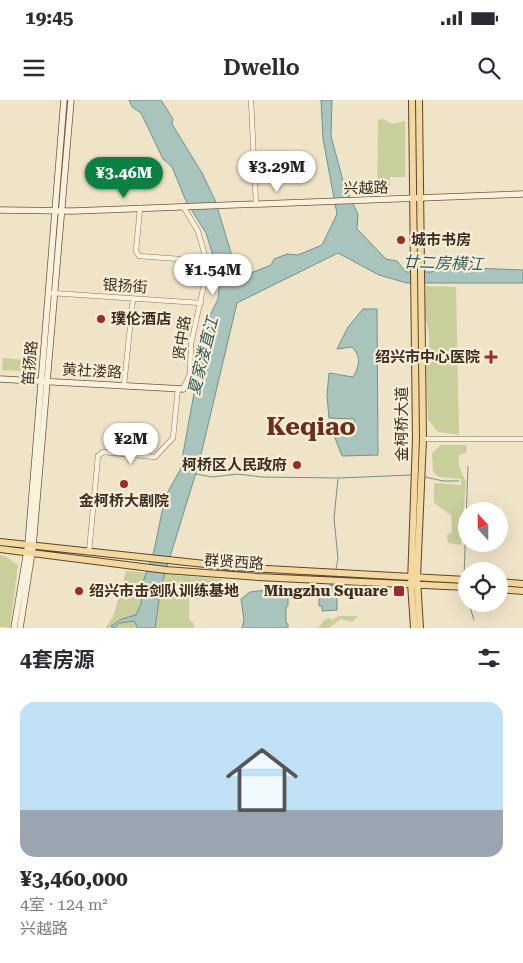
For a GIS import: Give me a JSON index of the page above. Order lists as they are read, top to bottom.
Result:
{
  "streets": {
    "main road": ["金柯桥大道", "群贤西路"],
    "street": [
      "兴越路",
      "银扬街",
      "贤中路",
      "笛扬路",
      "黄社溇路"
    ]
  },
  "crossings": [
    ["兴越路", "贤中路"],
    ["兴越路", "笛扬路"],
    ["兴越路", "金柯桥大道"],
    ["银扬街", "贤中路"],
    ["银扬街", "笛扬路"],
    ["贤中路", "黄社溇路"],
    ["贤中路", "群贤西路"],
    ["笛扬路", "黄社溇路"],
    ["笛扬路", "群贤西路"],
    ["金柯桥大道", "群贤西路"]
  ],
  "districts": ["Keqiao"],
  "water": ["廿二房横江", "夏家溇直江"],
  "places": {
    "other": [
      "城市书房",
      "璞伦酒店",
      "柯桥区人民政府",
      "金柯桥大剧院",
      "绍兴市击剑队训练基地"
    ],
    "health": ["绍兴市中心医院"],
    "transit": ["Mingzhu Square"]
  },
  "north": "top",
  "page": {
    "status": "19:45",
    "header": "Dwello",
    "price": [
      "¥3.29M",
      "¥3.46M",
      "¥1.54M",
      "¥2M"
    ],
    "heading": "4套房源",
    "list": [
      {
        "name": "¥3,460,000",
        "note": "4室 · 124 m² · 兴越路"
      }
    ]
  }
}
